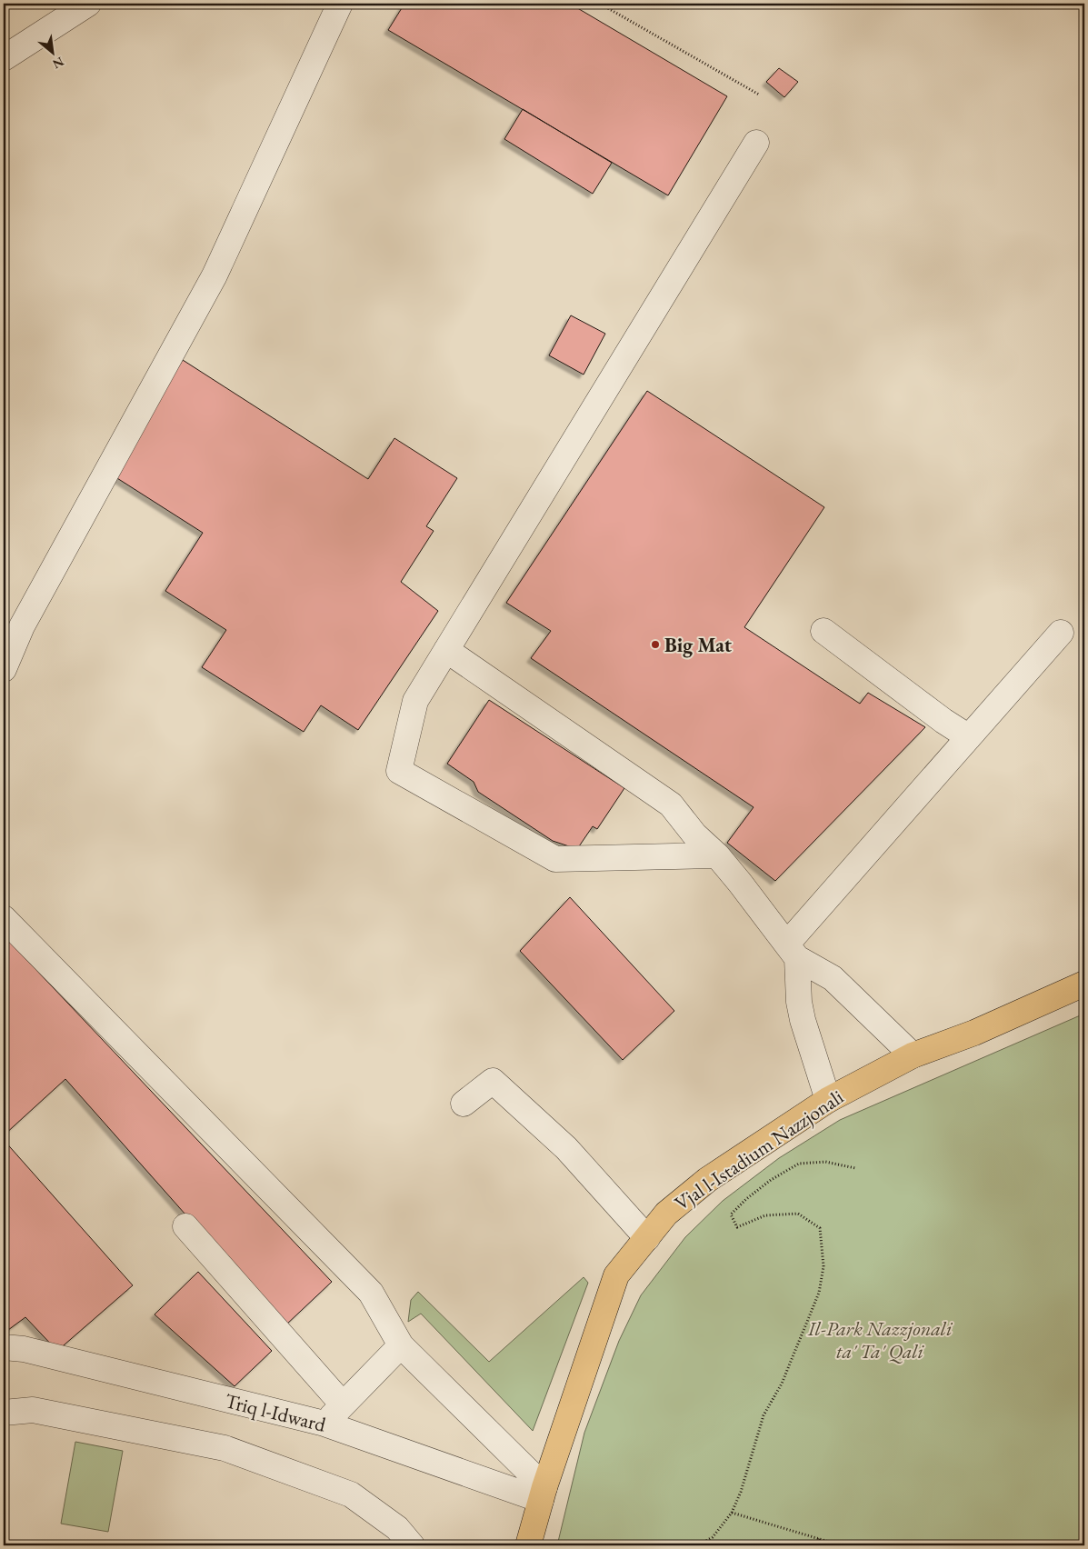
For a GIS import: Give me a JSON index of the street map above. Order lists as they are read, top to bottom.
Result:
{
  "streets": {
    "main road": ["Vjal l-Istadium Nazzjonali"],
    "street": ["Triq l-Idward"]
  },
  "crossings": [
    ["Vjal l-Istadium Nazzjonali", "Triq l-Idward"]
  ],
  "parks": ["Il-Park Nazzjonali ta' Ta' Qali"],
  "places": ["Big Mat"],
  "north": "bottom right"
}
